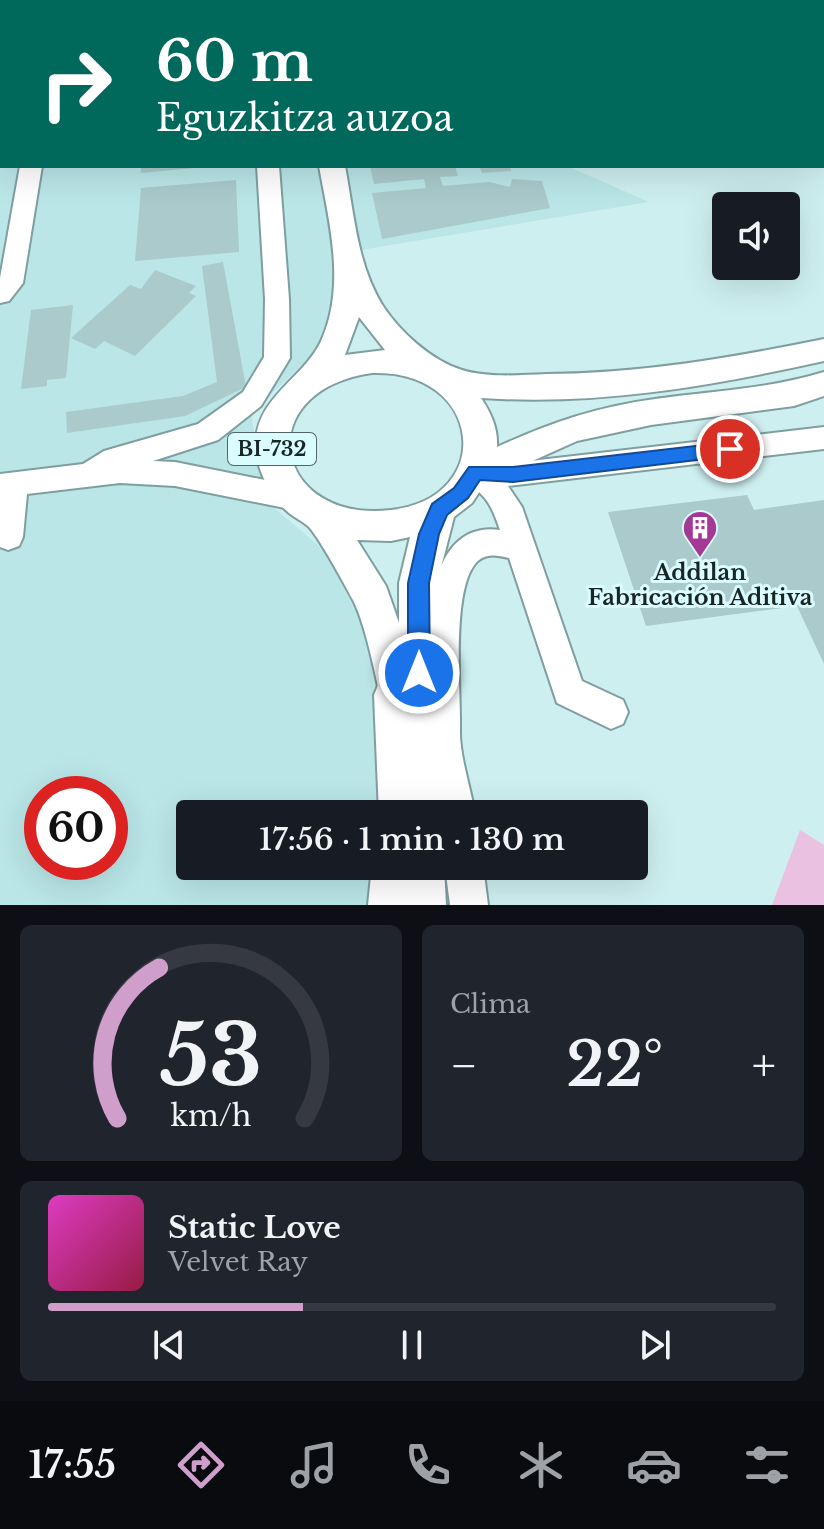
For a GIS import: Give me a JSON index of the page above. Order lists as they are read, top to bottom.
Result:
{
  "streets": {
    "main road": ["BI-732"]
  },
  "places": {
    "building": ["Addilan Fabricación Aditiva"]
  },
  "page": {
    "turn": ["60 m", "Eguzkitza auzoa"],
    "limit": "60",
    "trip": "17:56 · 1 min · 130 m",
    "tile": "Clima",
    "heat": ["−", "22°", "+"],
    "song": ["Static Love", "Velvet Ray"],
    "tabs": "17:55",
    "gauge": ["53", "km/h"]
  }
}
